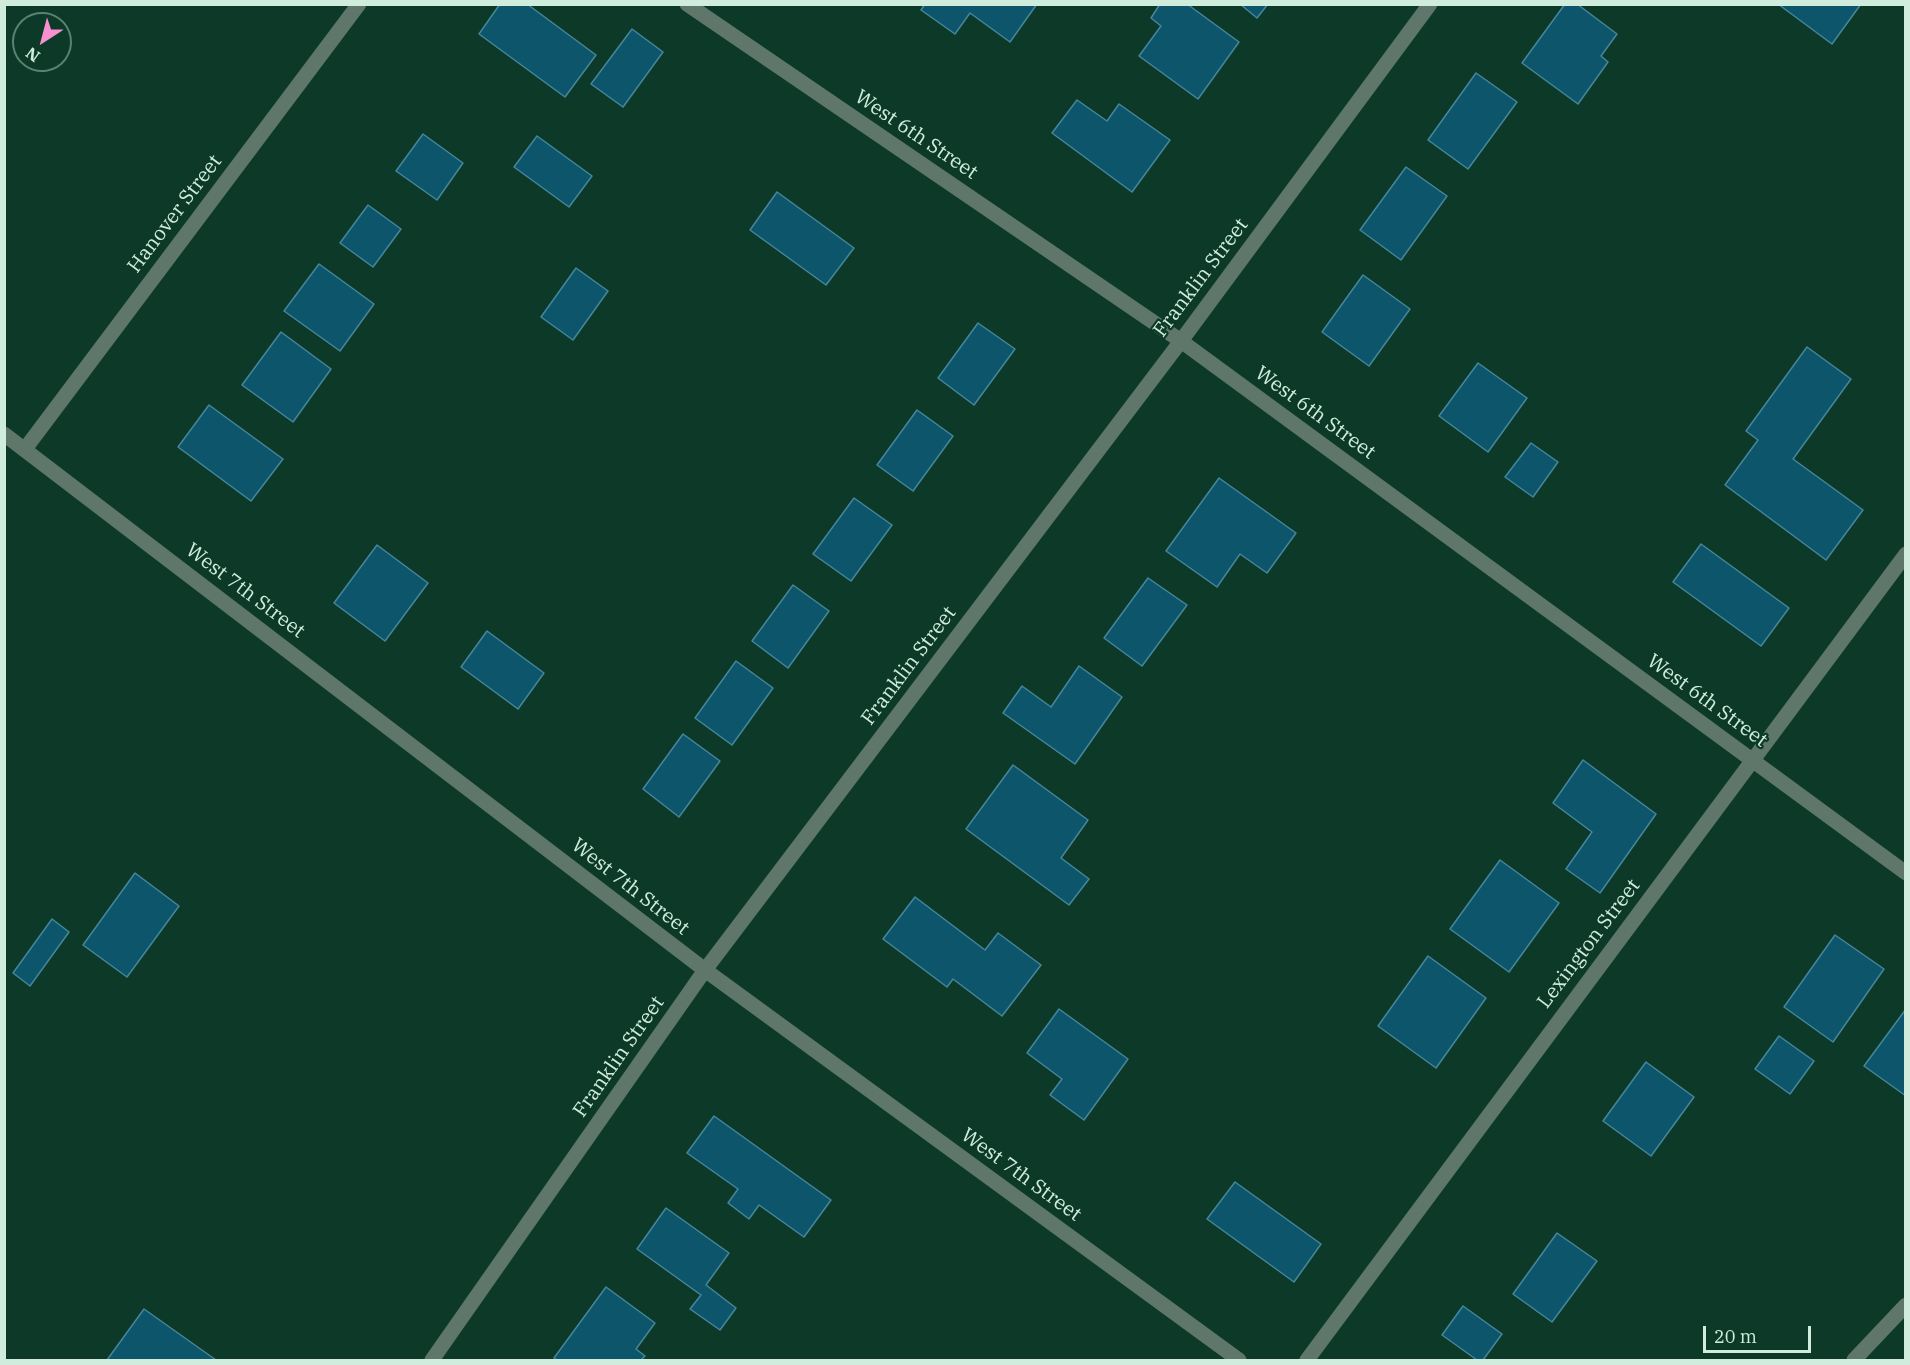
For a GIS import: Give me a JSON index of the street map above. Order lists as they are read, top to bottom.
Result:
{
  "streets": {
    "street": [
      "West 6th Street",
      "Hanover Street",
      "Franklin Street",
      "West 7th Street",
      "Lexington Street"
    ]
  },
  "crossings": [
    ["West 6th Street", "Franklin Street"],
    ["West 6th Street", "Lexington Street"],
    ["Hanover Street", "West 7th Street"],
    ["Franklin Street", "West 7th Street"]
  ],
  "scale_bar": "20 m",
  "north": "bottom left"
}
